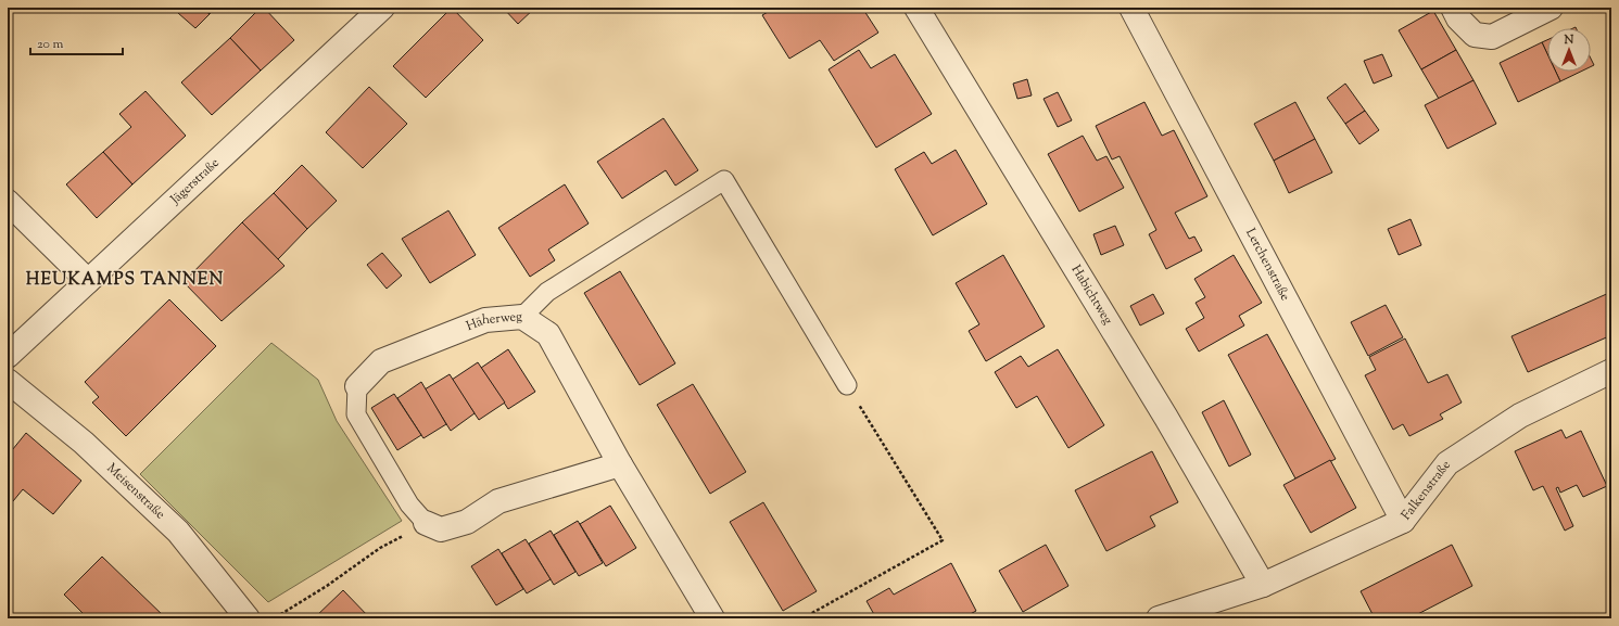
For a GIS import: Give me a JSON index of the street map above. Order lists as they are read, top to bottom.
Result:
{
  "streets": {
    "street": [
      "Jägerstraße",
      "Lerchenstraße",
      "Habichtweg",
      "Häherweg",
      "Falkenstraße",
      "Meisenstraße"
    ]
  },
  "crossings": [
    ["Lerchenstraße", "Falkenstraße"],
    ["Habichtweg", "Falkenstraße"]
  ],
  "districts": ["HEUKAMPS TANNEN"],
  "scale_bar": "20 m",
  "north": "top"
}
